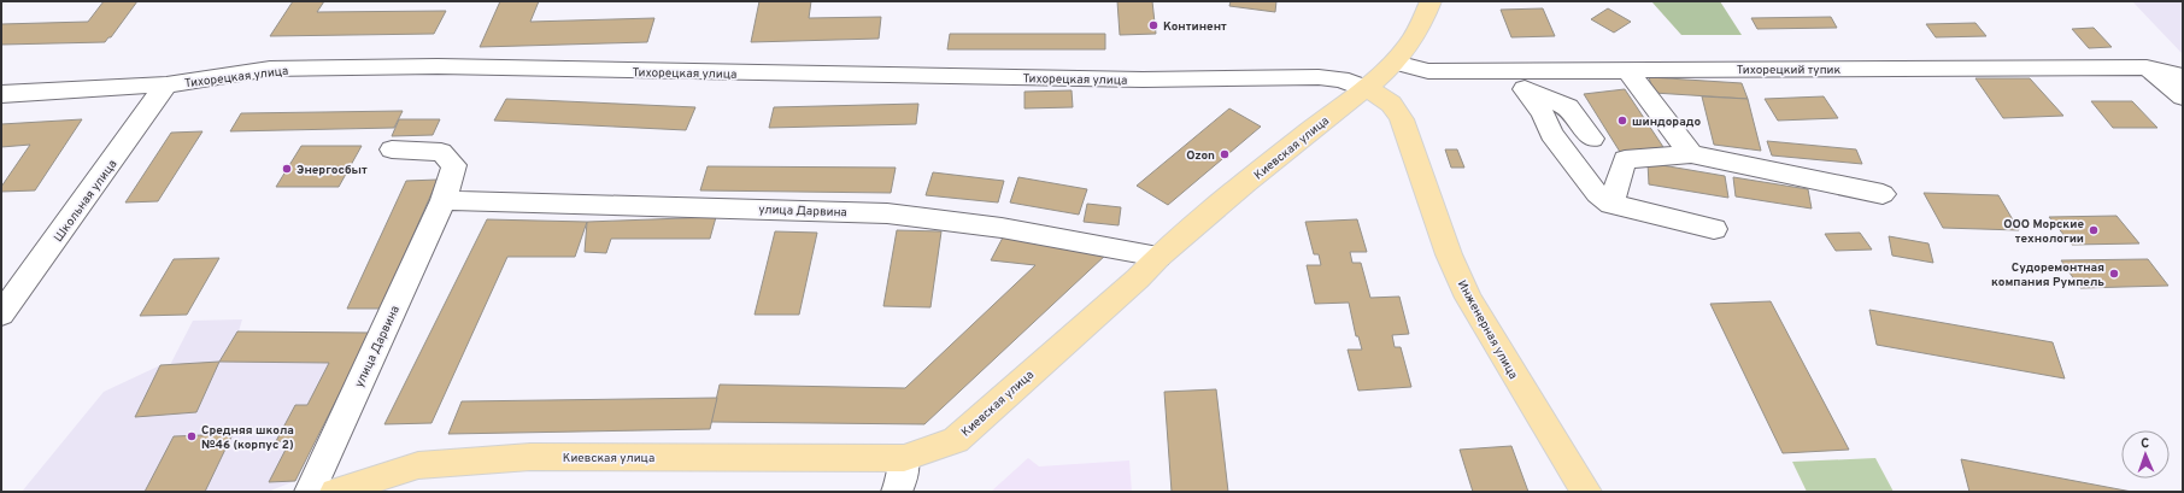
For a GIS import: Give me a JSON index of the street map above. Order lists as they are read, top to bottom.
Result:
{
  "streets": {
    "main road": ["Киевская улица", "Инженерная улица"],
    "street": [
      "Тихорецкий тупик",
      "Тихорецкая улица",
      "Школьная улица",
      "улица Дарвина"
    ]
  },
  "crossings": [
    ["Тихорецкий тупик", "Киевская улица"],
    ["Тихорецкая улица", "Киевская улица"],
    ["Тихорецкая улица", "Школьная улица"],
    ["Тихорецкая улица", "Инженерная улица"],
    ["Киевская улица", "улица Дарвина"],
    ["Киевская улица", "Инженерная улица"]
  ],
  "places": [
    "Континент",
    "шиндорадо",
    "Ozon",
    "Энергосбыт",
    "ООО Морские технологии",
    "Судоремонтная компания Румпель",
    "Средняя школа №46 (корпус 2)"
  ],
  "north": "top"
}
